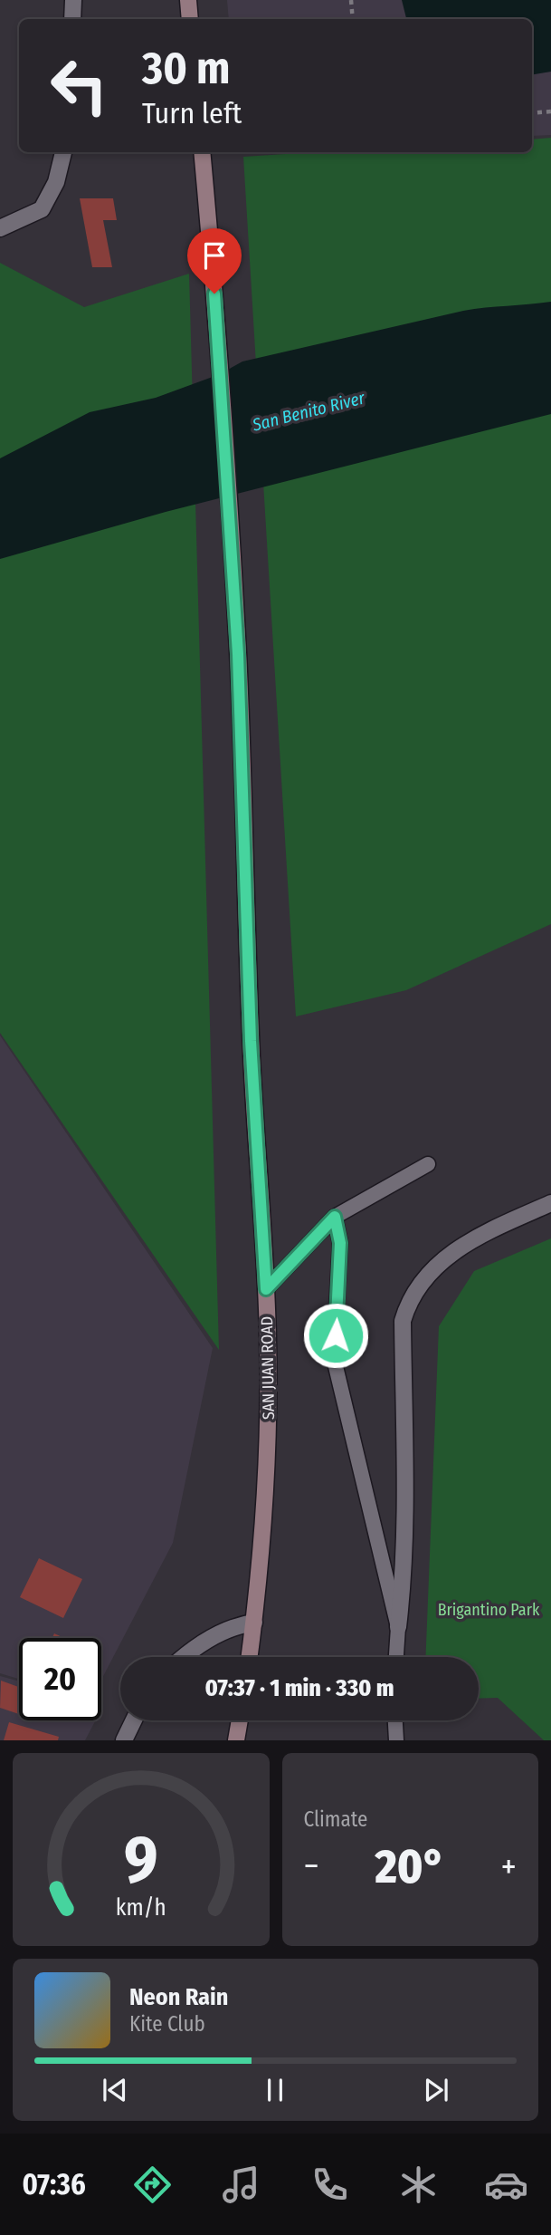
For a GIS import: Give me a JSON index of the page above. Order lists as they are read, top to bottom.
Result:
{
  "streets": {
    "main road": ["SAN JUAN ROAD"]
  },
  "water": ["San Benito River"],
  "parks": ["Brigantino Park"],
  "page": {
    "turn": ["30 m", "Turn left"],
    "limit": "20",
    "trip": "07:37 · 1 min · 330 m",
    "tile": "Climate",
    "heat": ["−", "20°", "+"],
    "song": ["Neon Rain", "Kite Club"],
    "tabs": "07:36",
    "gauge": ["9", "km/h"]
  }
}
